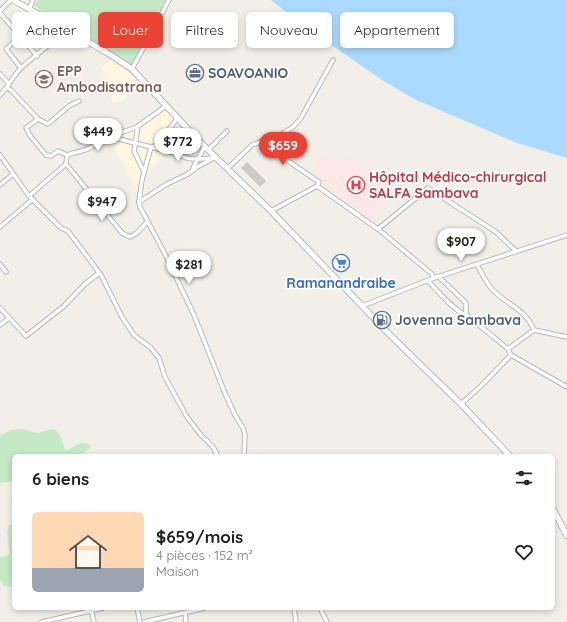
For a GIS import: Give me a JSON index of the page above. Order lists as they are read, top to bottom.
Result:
{
  "places": {
    "office": ["SOAVOANIO"],
    "school or university": ["EPP Ambodisatrana"],
    "hospital": ["Hôpital Médico-chirurgical SALFA Sambava"],
    "supermarket": ["Ramanandraibe"],
    "fuel station": ["Jovenna Sambava"]
  },
  "page": {
    "chip": [
      "Acheter",
      "Louer",
      "Filtres",
      "Nouveau",
      "Appartement"
    ],
    "price": [
      "$449",
      "$772",
      "$659",
      "$947",
      "$907",
      "$281"
    ],
    "heading": "6 biens",
    "list": [
      {
        "name": "$659/mois",
        "note": "4 pièces · 152 m² · Maison"
      }
    ]
  }
}
